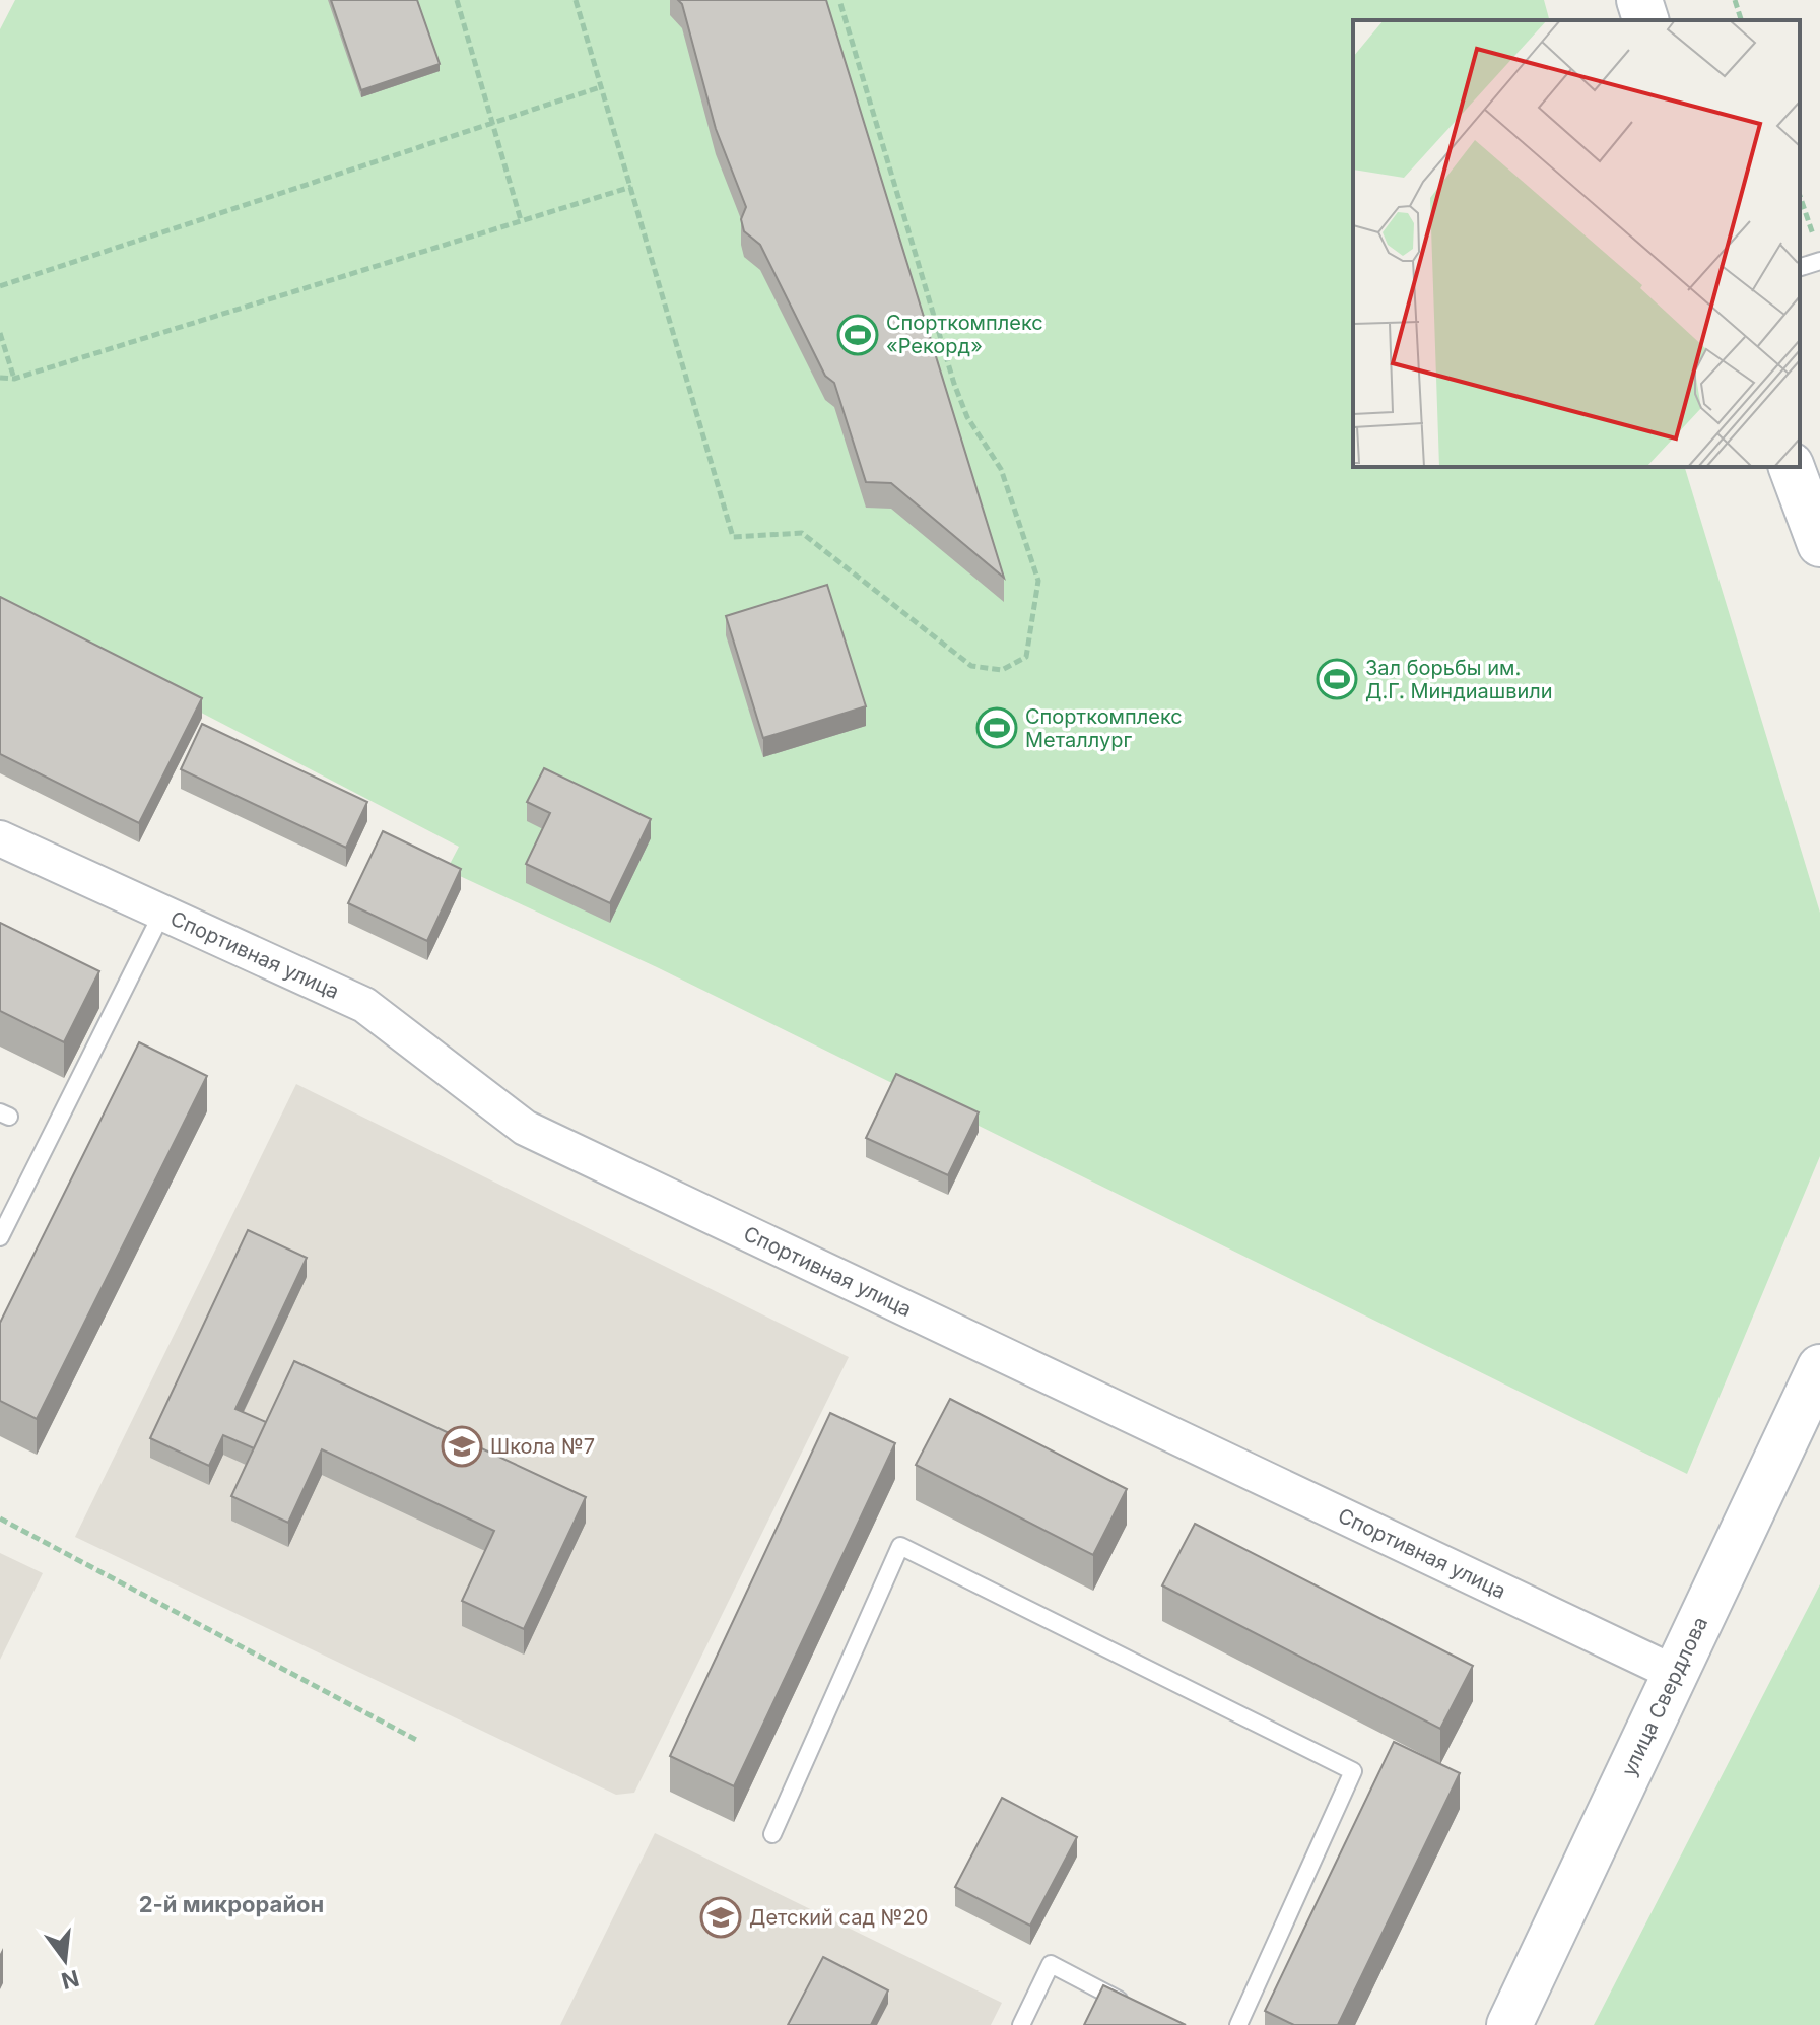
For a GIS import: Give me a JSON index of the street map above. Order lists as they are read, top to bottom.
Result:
{
  "streets": {
    "main road": ["улица Свердлова"],
    "street": ["Спортивная улица"]
  },
  "crossings": [
    ["Спортивная улица", "улица Свердлова"]
  ],
  "districts": ["2-й микрорайон"],
  "places": {
    "sports": ["Спорткомплекс «Рекорд»", "Зал борьбы им. Д.Г. Миндиашвили", "Спорткомплекс Металлург"],
    "school or university": ["Школа №7", "Детский сад №20"]
  },
  "north": "bottom"
}
